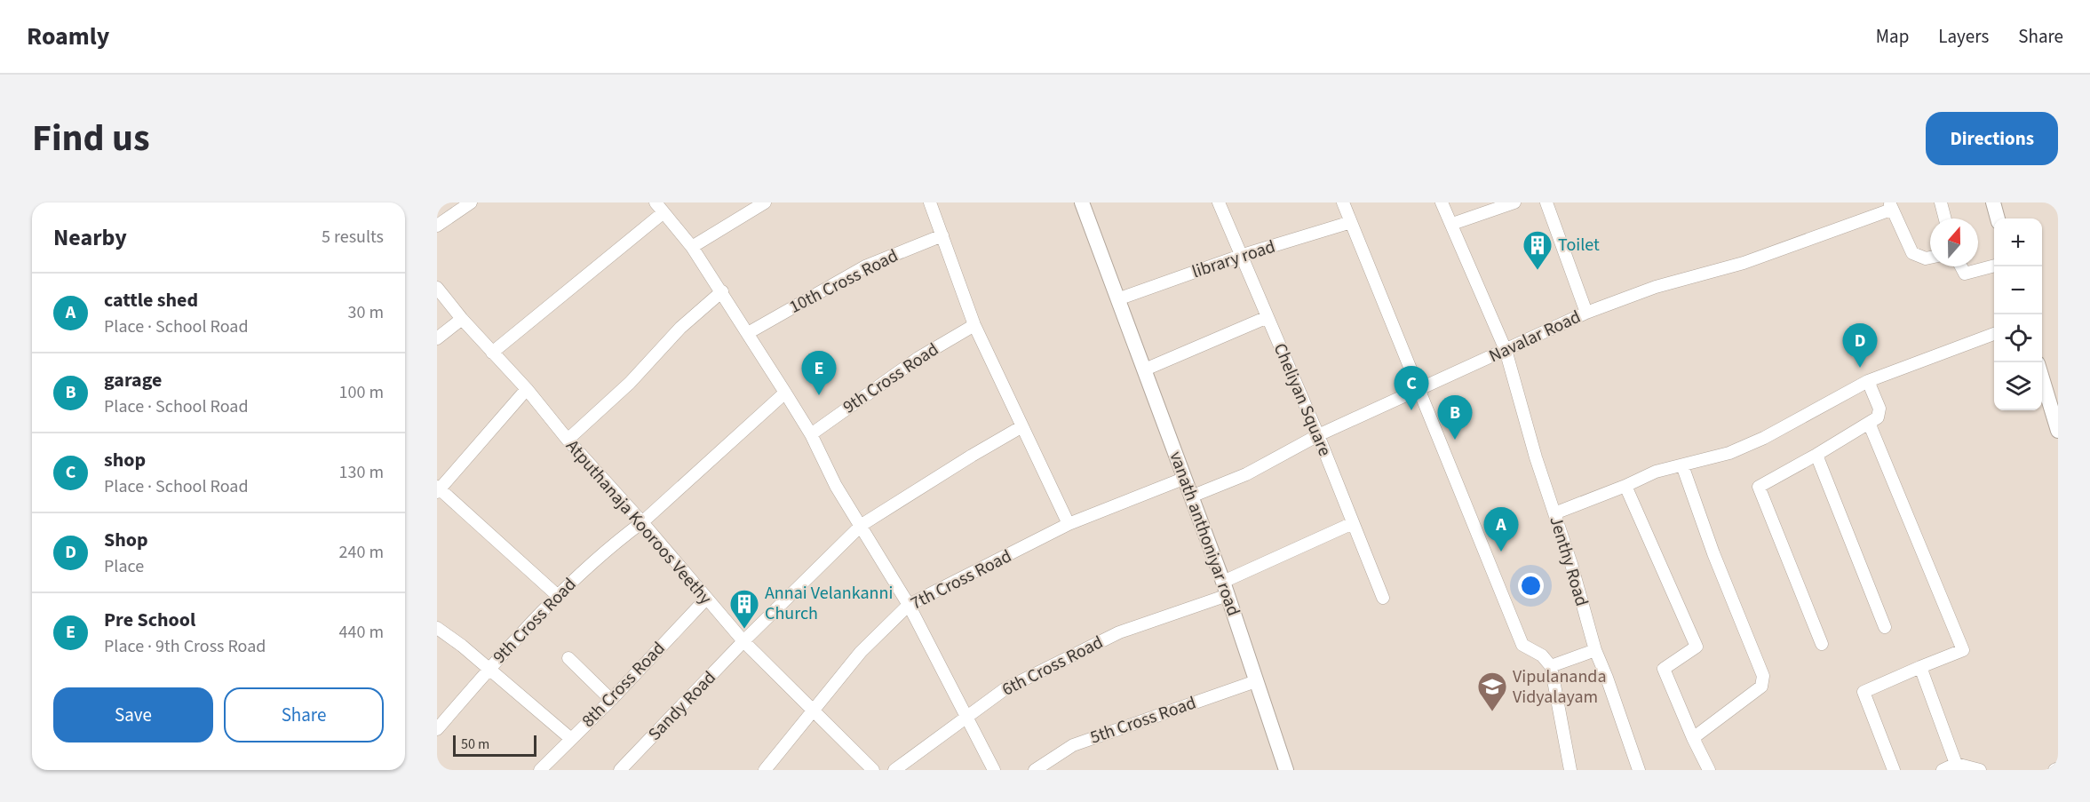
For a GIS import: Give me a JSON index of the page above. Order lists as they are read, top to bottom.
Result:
{
  "streets": {
    "street": [
      "library road",
      "10th Cross Road",
      "Navalar Road",
      "9th Cross Road",
      "Cheliyan Square",
      "Atputhanaja Kooroos Veethy",
      "vanath anthoniyar road",
      "Jenthy Road",
      "7th Cross Road",
      "6th Cross Road",
      "8th Cross Road",
      "Sandy Road",
      "5th Cross Road"
    ]
  },
  "crossings": [
    ["library road", "Cheliyan Square"],
    ["library road", "vanath anthoniyar road"],
    ["Navalar Road", "Cheliyan Square"],
    ["Navalar Road", "vanath anthoniyar road"],
    ["Navalar Road", "Jenthy Road"],
    ["9th Cross Road", "Atputhanaja Kooroos Veethy"],
    ["Cheliyan Square", "6th Cross Road"],
    ["Atputhanaja Kooroos Veethy", "7th Cross Road"],
    ["Atputhanaja Kooroos Veethy", "8th Cross Road"],
    ["Atputhanaja Kooroos Veethy", "Sandy Road"],
    ["vanath anthoniyar road", "7th Cross Road"],
    ["vanath anthoniyar road", "6th Cross Road"],
    ["vanath anthoniyar road", "5th Cross Road"]
  ],
  "places": {
    "building": ["Toilet", "Annai Velankanni Church"],
    "school or university": ["Vipulananda Vidyalayam"]
  },
  "scale_bar": "50 m",
  "north": "top",
  "page": {
    "header": "Roamly",
    "nav": ["Map", "Layers", "Share"],
    "title": "Find us",
    "buttons": [
      "Directions",
      ["Save", "Share"]
    ],
    "heading": ["Nearby", "5 results"],
    "map_buttons": ["+", "−"],
    "list": [
      {
        "mark": "A",
        "name": "cattle shed",
        "note": "Place · School Road",
        "value": "30 m"
      },
      {
        "mark": "B",
        "name": "garage",
        "note": "Place · School Road",
        "value": "100 m"
      },
      {
        "mark": "C",
        "name": "shop",
        "note": "Place · School Road",
        "value": "130 m"
      },
      {
        "mark": "D",
        "name": "Shop",
        "note": "Place",
        "value": "240 m"
      },
      {
        "mark": "E",
        "name": "Pre School",
        "note": "Place · 9th Cross Road",
        "value": "440 m"
      }
    ],
    "pins": [
      "D",
      "E",
      "C",
      "B",
      "A"
    ],
    "scale": "50 m"
  }
}
